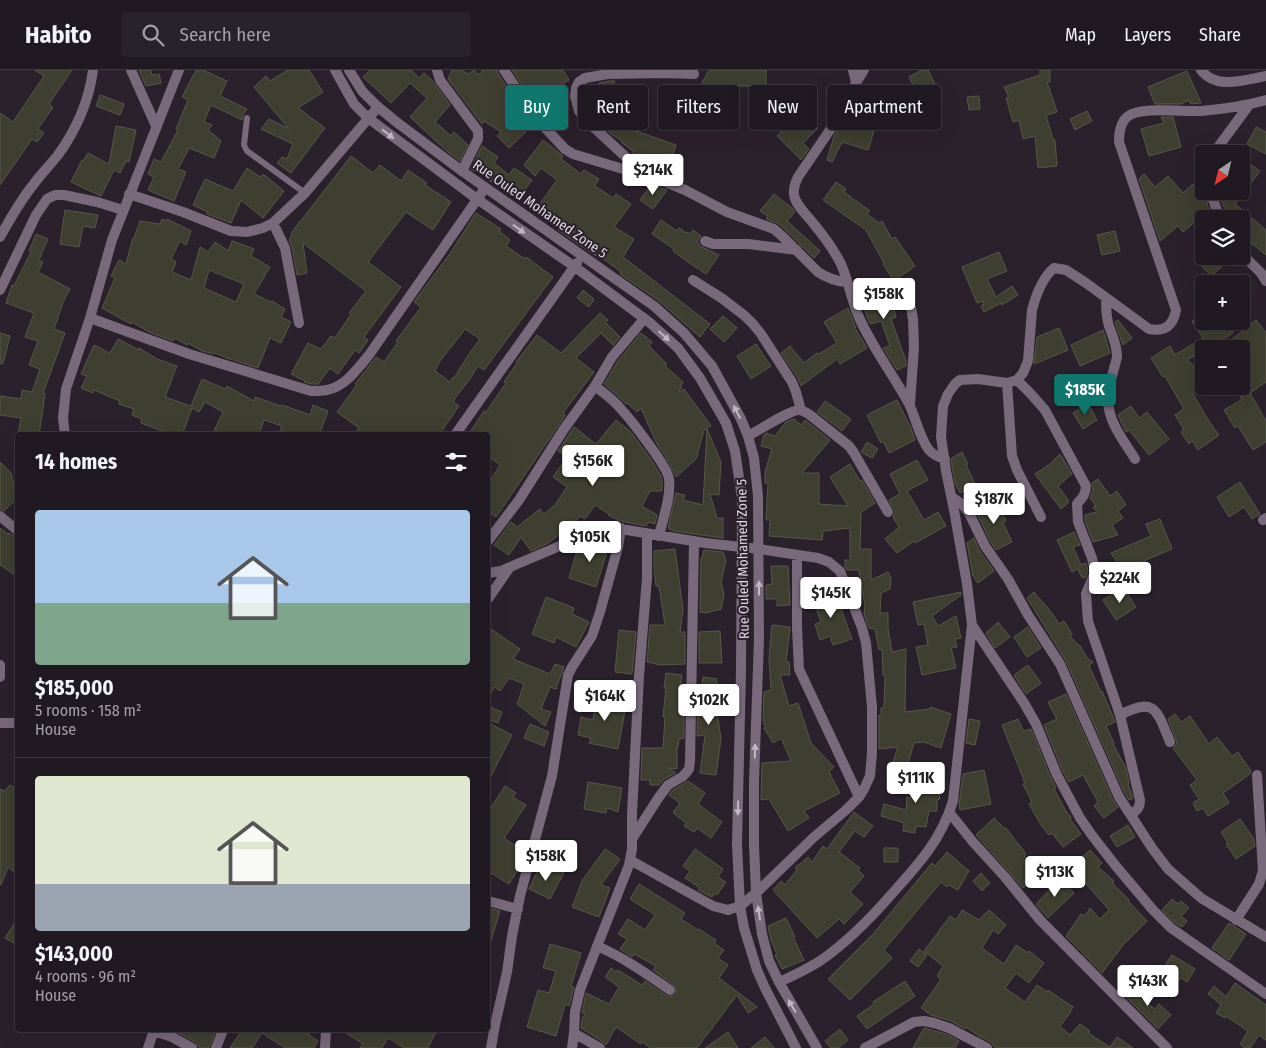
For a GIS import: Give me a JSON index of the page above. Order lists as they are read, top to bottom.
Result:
{
  "streets": {
    "street": ["Rue Ouled Mohamed Zone 5"]
  },
  "north": "bottom left",
  "page": {
    "header": "Habito",
    "search": "Search here",
    "nav": ["Map", "Layers", "Share"],
    "chip": [
      "Buy",
      "Rent",
      "Filters",
      "New",
      "Apartment"
    ],
    "map_buttons": ["+", "−"],
    "price": [
      "$214K",
      "$158K",
      "$185K",
      "$156K",
      "$187K",
      "$105K",
      "$224K",
      "$145K",
      "$164K",
      "$102K",
      "$111K",
      "$158K",
      "$113K",
      "$143K"
    ],
    "heading": "14 homes",
    "list": [
      {
        "name": "$185,000",
        "note": "5 rooms · 158 m² · House"
      },
      {
        "name": "$143,000",
        "note": "4 rooms · 96 m² · House"
      }
    ]
  }
}
